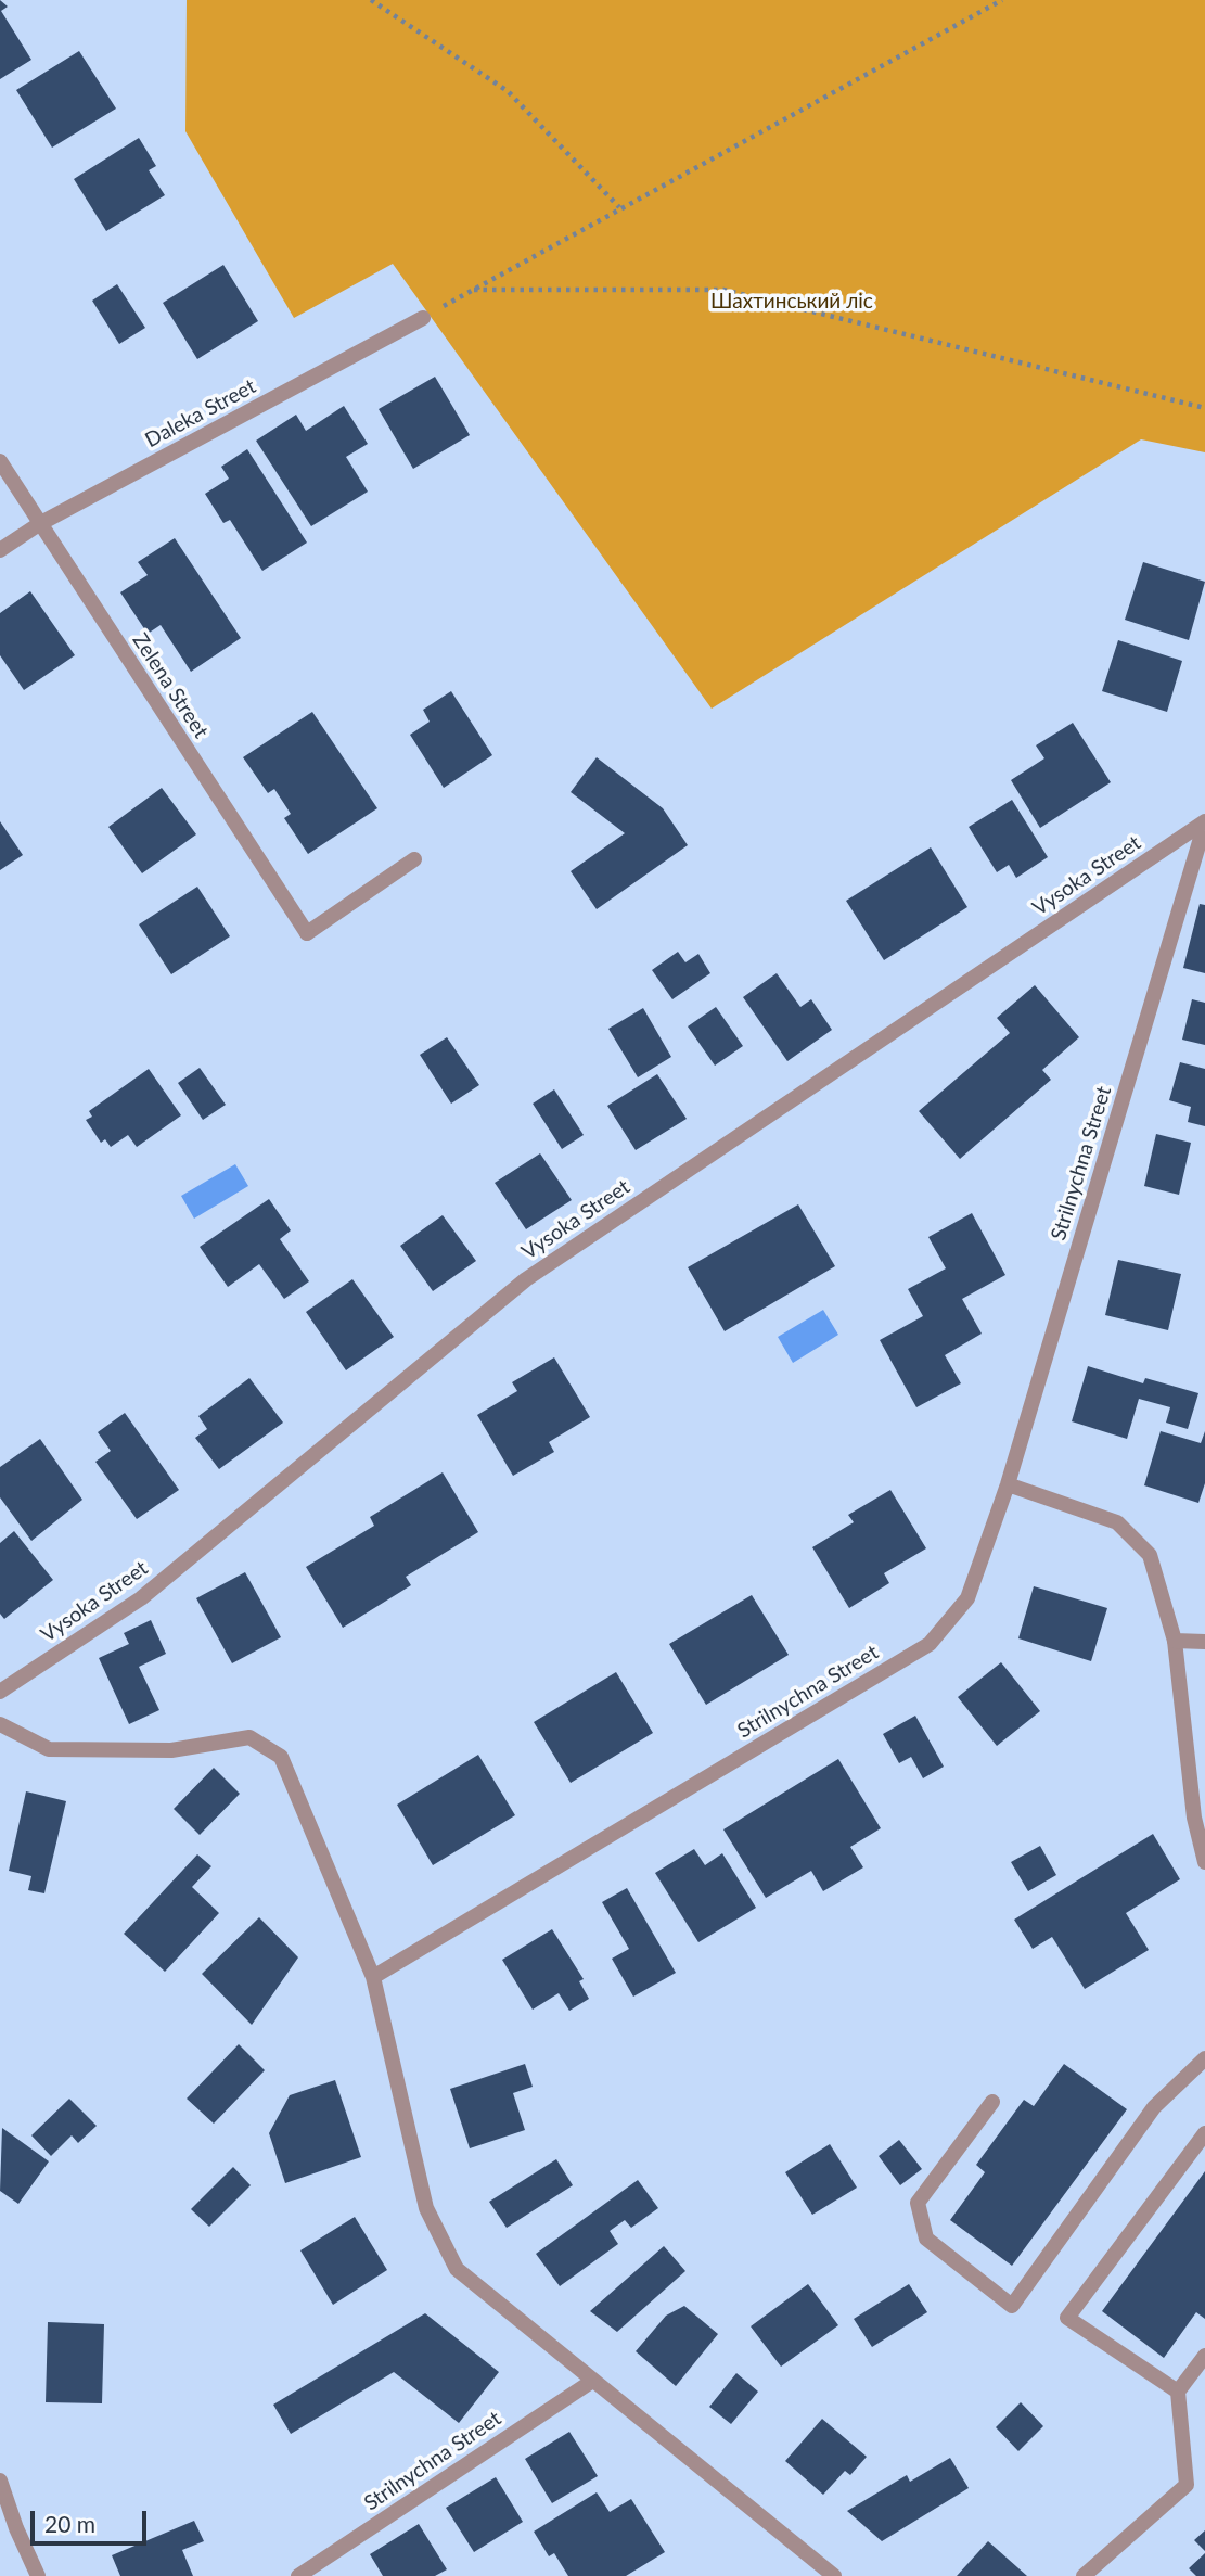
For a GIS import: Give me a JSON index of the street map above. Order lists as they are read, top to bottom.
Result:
{
  "streets": {
    "street": [
      "Daleka Street",
      "Zelena Street",
      "Vysoka Street",
      "Strilnychna Street"
    ]
  },
  "crossings": [
    ["Daleka Street", "Zelena Street"],
    ["Vysoka Street", "Strilnychna Street"]
  ],
  "parks": ["Шахтинський ліс"],
  "scale_bar": "20 m"
}
